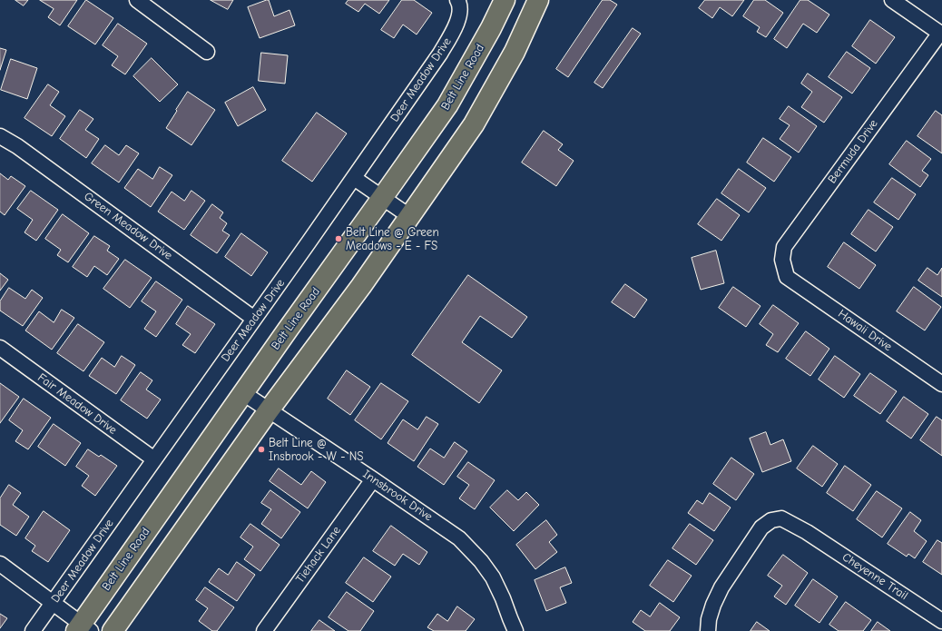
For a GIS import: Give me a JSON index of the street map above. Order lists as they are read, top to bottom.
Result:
{
  "streets": {
    "main road": ["Belt Line Road"],
    "street": [
      "Deer Meadow Drive",
      "Bermuda Drive",
      "Green Meadow Drive",
      "Hawaii Drive",
      "Fair Meadow Drive",
      "Innsbrook Drive",
      "Tiehack Lane",
      "Cheyenne Trail"
    ]
  },
  "crossings": [
    ["Belt Line Road", "Innsbrook Drive"],
    ["Deer Meadow Drive", "Green Meadow Drive"],
    ["Deer Meadow Drive", "Fair Meadow Drive"],
    ["Bermuda Drive", "Hawaii Drive"],
    ["Innsbrook Drive", "Tiehack Lane"]
  ],
  "places": ["Belt Line @ Green Meadows - E - FS", "Belt Line @ Insbrook - W - NS"]
}
